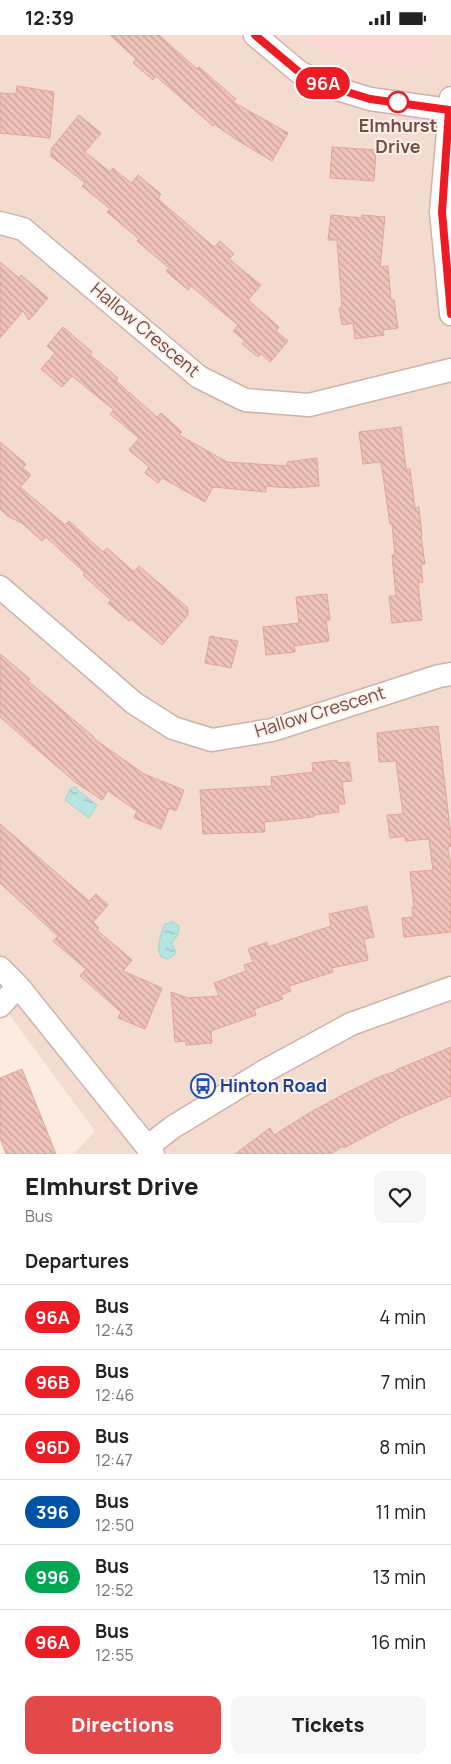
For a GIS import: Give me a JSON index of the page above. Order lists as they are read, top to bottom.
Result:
{
  "streets": {
    "street": ["Hallow Crescent"]
  },
  "places": {
    "other": ["Elmhurst Drive"],
    "bus stop": ["Hinton Road"]
  },
  "lines": ["bus line 96A"],
  "page": {
    "status": "12:39",
    "on_map": "96A",
    "heading": [
      ["Elmhurst Drive", "Bus"],
      "Departures"
    ],
    "list": [
      {
        "mark": "96A",
        "name": "Bus",
        "note": "12:43",
        "value": "4 min"
      },
      {
        "mark": "96B",
        "name": "Bus",
        "note": "12:46",
        "value": "7 min"
      },
      {
        "mark": "96D",
        "name": "Bus",
        "note": "12:47",
        "value": "8 min"
      },
      {
        "mark": "396",
        "name": "Bus",
        "note": "12:50",
        "value": "11 min"
      },
      {
        "mark": "996",
        "name": "Bus",
        "note": "12:52",
        "value": "13 min"
      },
      {
        "mark": "96A",
        "name": "Bus",
        "note": "12:55",
        "value": "16 min"
      }
    ],
    "buttons": ["Directions", "Tickets"]
  }
}
